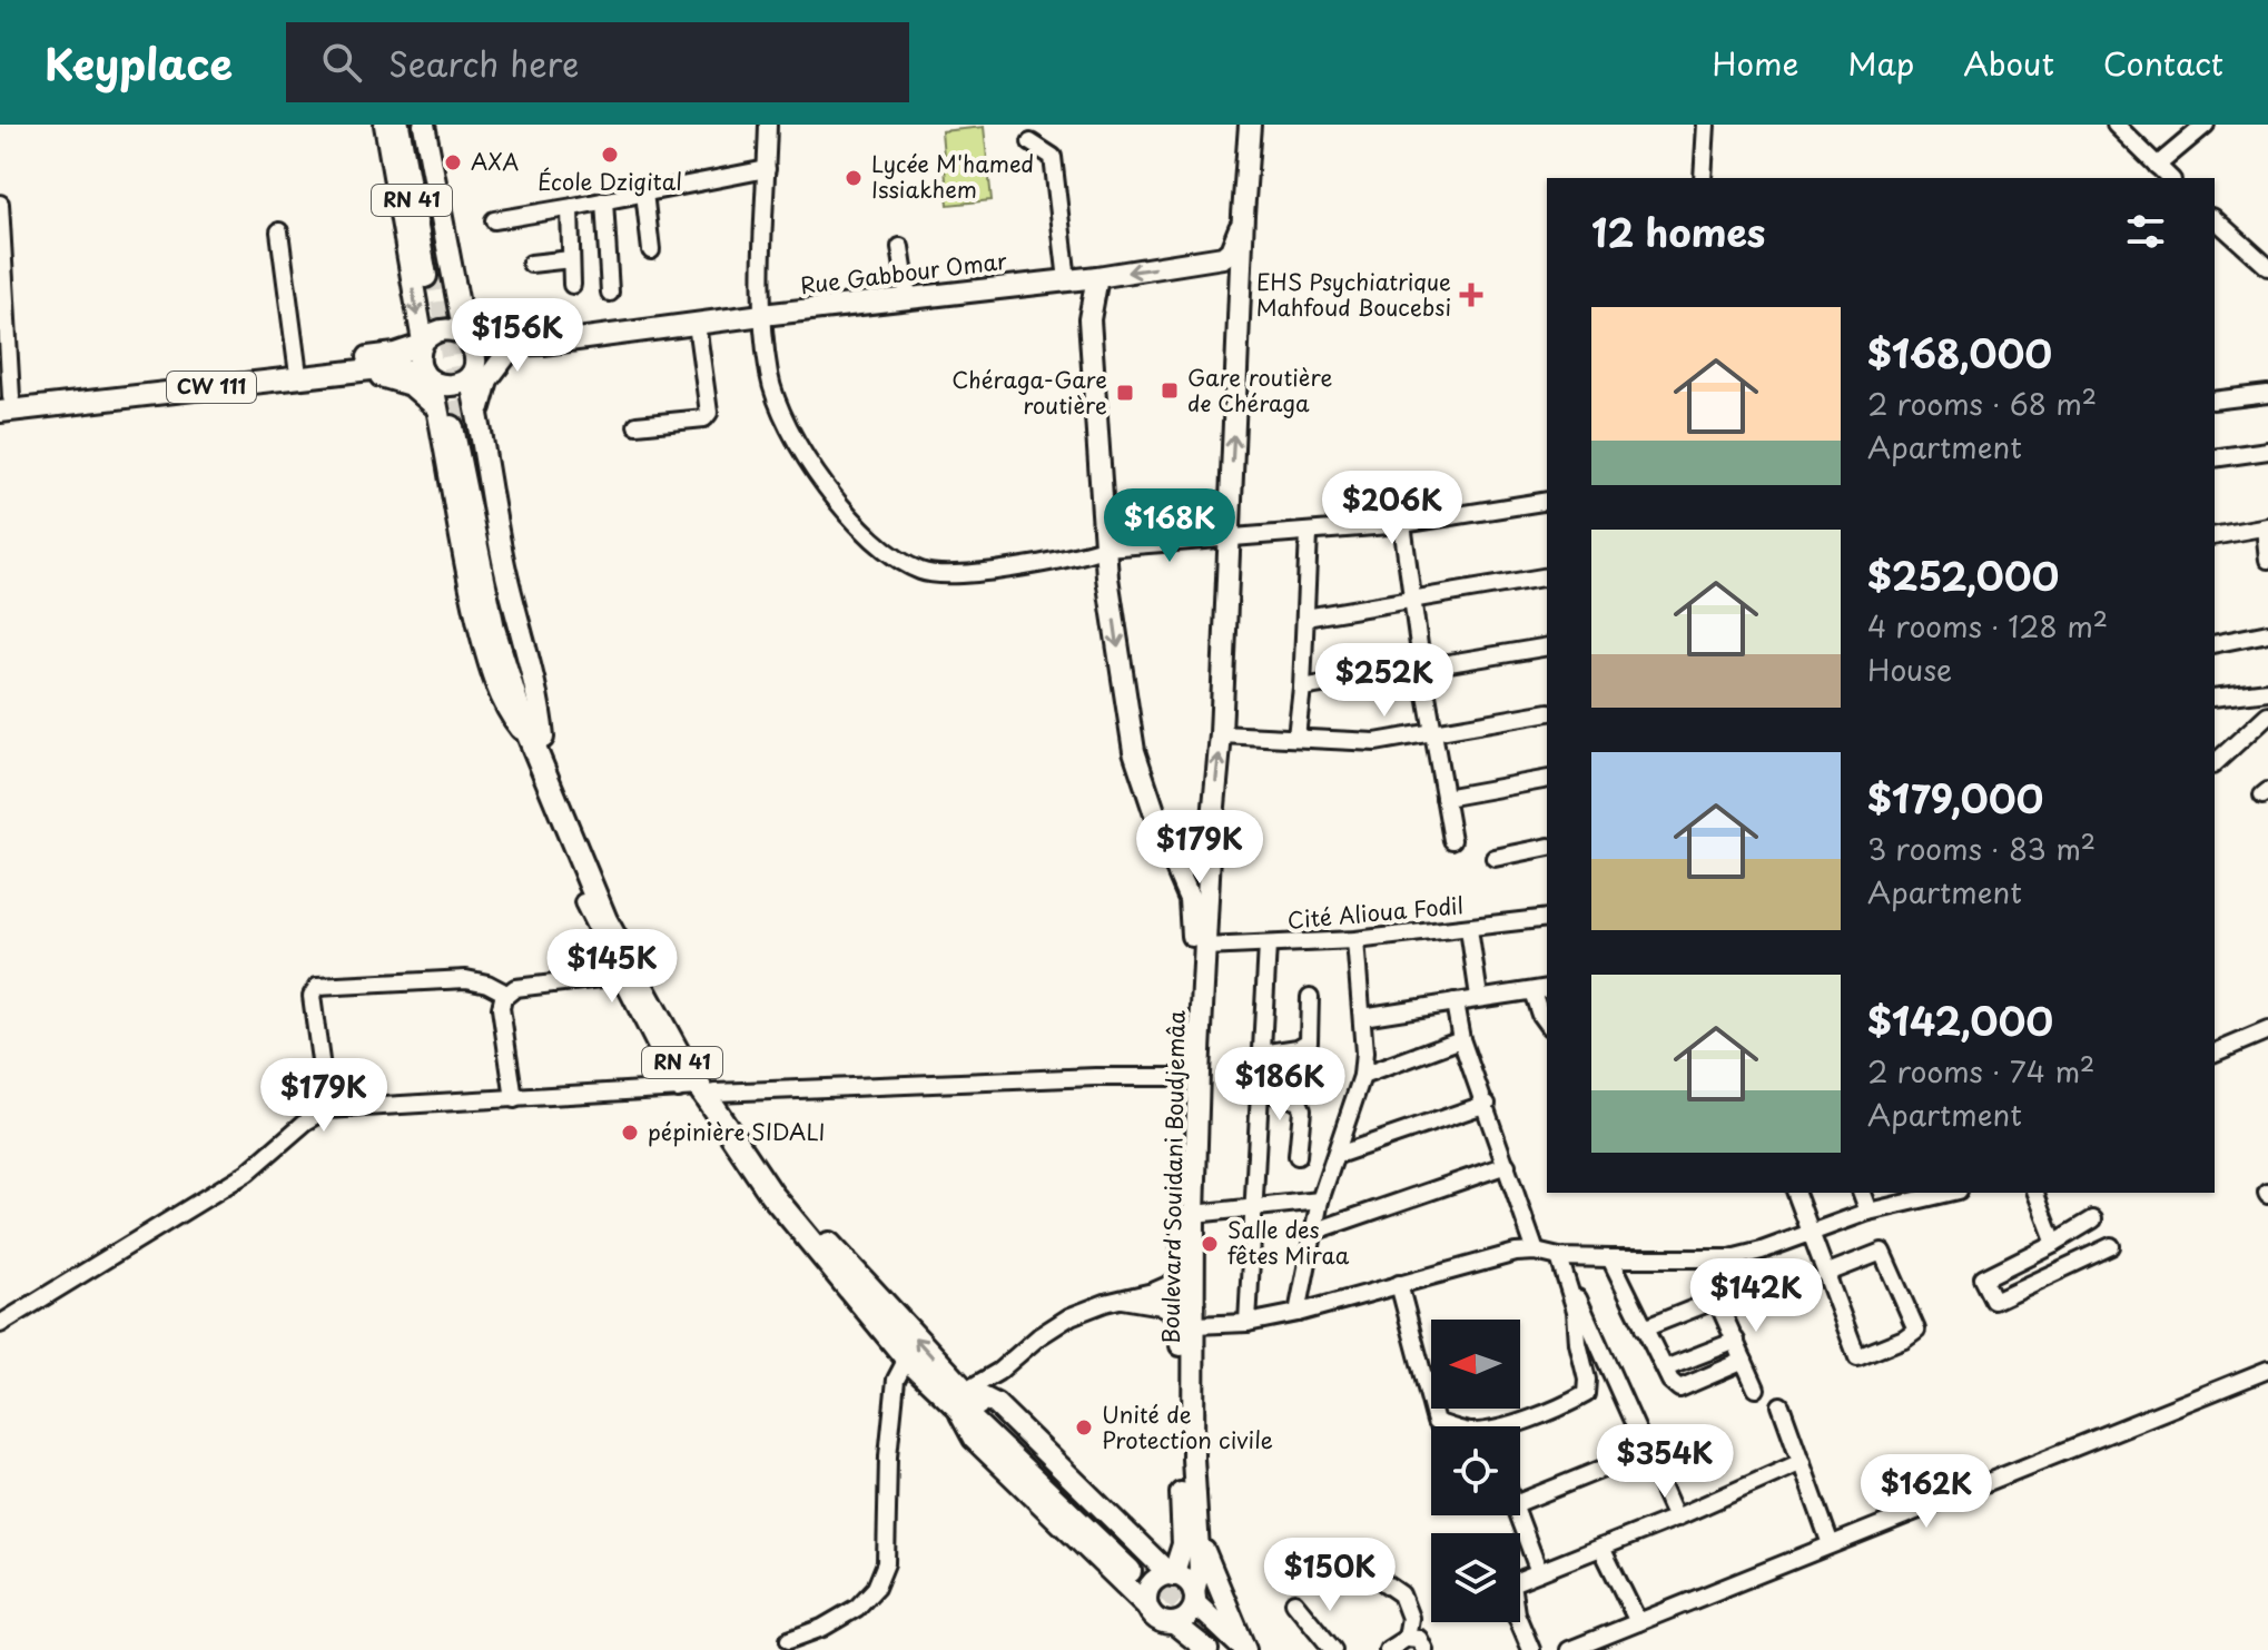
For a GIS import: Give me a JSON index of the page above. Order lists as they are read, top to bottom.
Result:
{
  "streets": {
    "highway": ["RN 41"],
    "main road": ["Rue Gabbour Omar", "CW 111", "Boulevard Souidani Boudjemâa"],
    "street": ["Cité Alioua Fodil"]
  },
  "crossings": [
    ["Rue Gabbour Omar", "CW 111"],
    ["Rue Gabbour Omar", "Boulevard Souidani Boudjemâa"],
    ["Cité Alioua Fodil", "Boulevard Souidani Boudjemâa"]
  ],
  "places": {
    "other": [
      "École Dzigital",
      "AXA",
      "Lycée M'hamed Issiakhem",
      "pépinière SIDALI",
      "Salle des fêtes Miraa",
      "Unité de Protection civile"
    ],
    "health": ["EHS Psychiatrique Mahfoud Boucebsi"],
    "transit": ["Gare routière de Chéraga", "Chéraga-Gare routière"]
  },
  "north": "left",
  "page": {
    "header": "Keyplace",
    "search": "Search here",
    "nav": [
      "Home",
      "Map",
      "About",
      "Contact"
    ],
    "heading": "12 homes",
    "list": [
      {
        "name": "$168,000",
        "note": "2 rooms · 68 m² · Apartment"
      },
      {
        "name": "$252,000",
        "note": "4 rooms · 128 m² · House"
      },
      {
        "name": "$179,000",
        "note": "3 rooms · 83 m² · Apartment"
      },
      {
        "name": "$142,000",
        "note": "2 rooms · 74 m² · Apartment"
      }
    ],
    "price": [
      "$156K",
      "$206K",
      "$168K",
      "$252K",
      "$179K",
      "$145K",
      "$186K",
      "$179K",
      "$142K",
      "$354K",
      "$162K",
      "$150K"
    ]
  }
}
